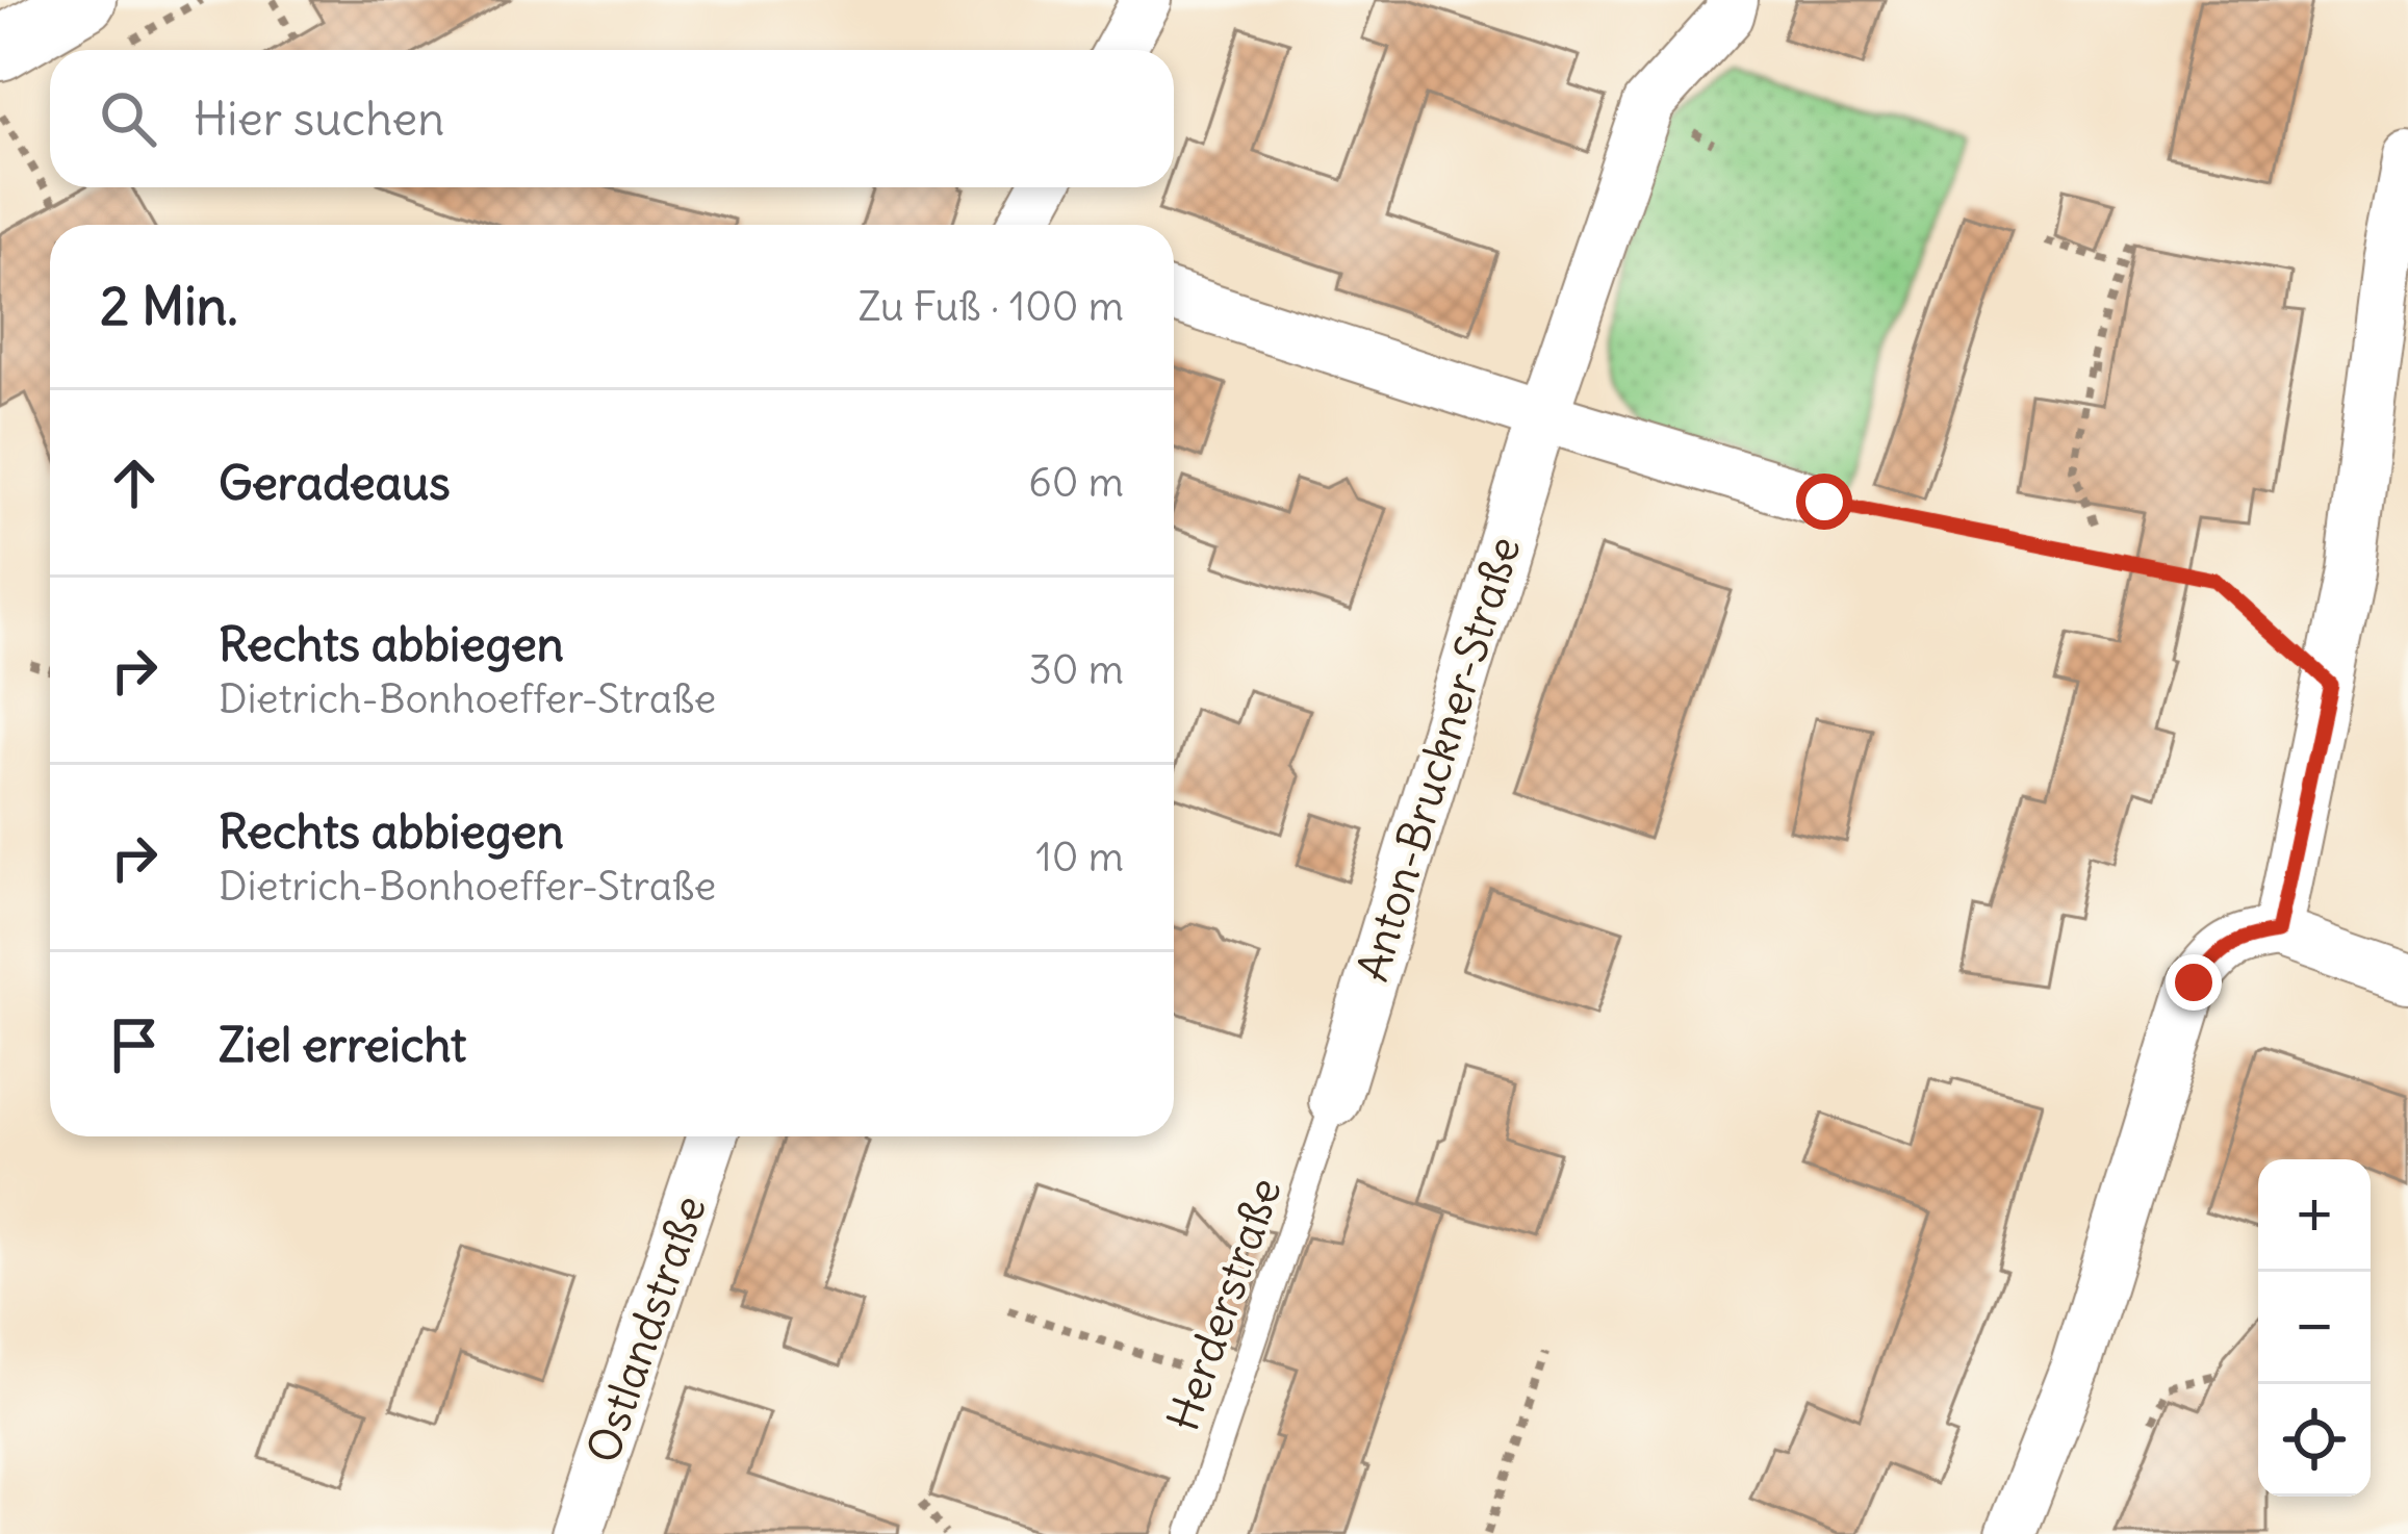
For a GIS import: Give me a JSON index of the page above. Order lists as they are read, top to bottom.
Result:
{
  "streets": {
    "street": ["Anton-Bruckner-Straße", "Ostlandstraße"],
    "lane": ["Herderstraße"]
  },
  "crossings": [
    ["Anton-Bruckner-Straße", "Herderstraße"]
  ],
  "page": {
    "search": "Hier suchen",
    "heading": ["2 Min.", "Zu Fuß · 100 m"],
    "list": [
      ["Geradeaus", "60 m"],
      ["Rechts abbiegen", "Dietrich-Bonhoeffer-Straße", "30 m"],
      ["Rechts abbiegen", "Dietrich-Bonhoeffer-Straße", "10 m"],
      "Ziel erreicht"
    ],
    "map_buttons": ["+", "−"]
  }
}
